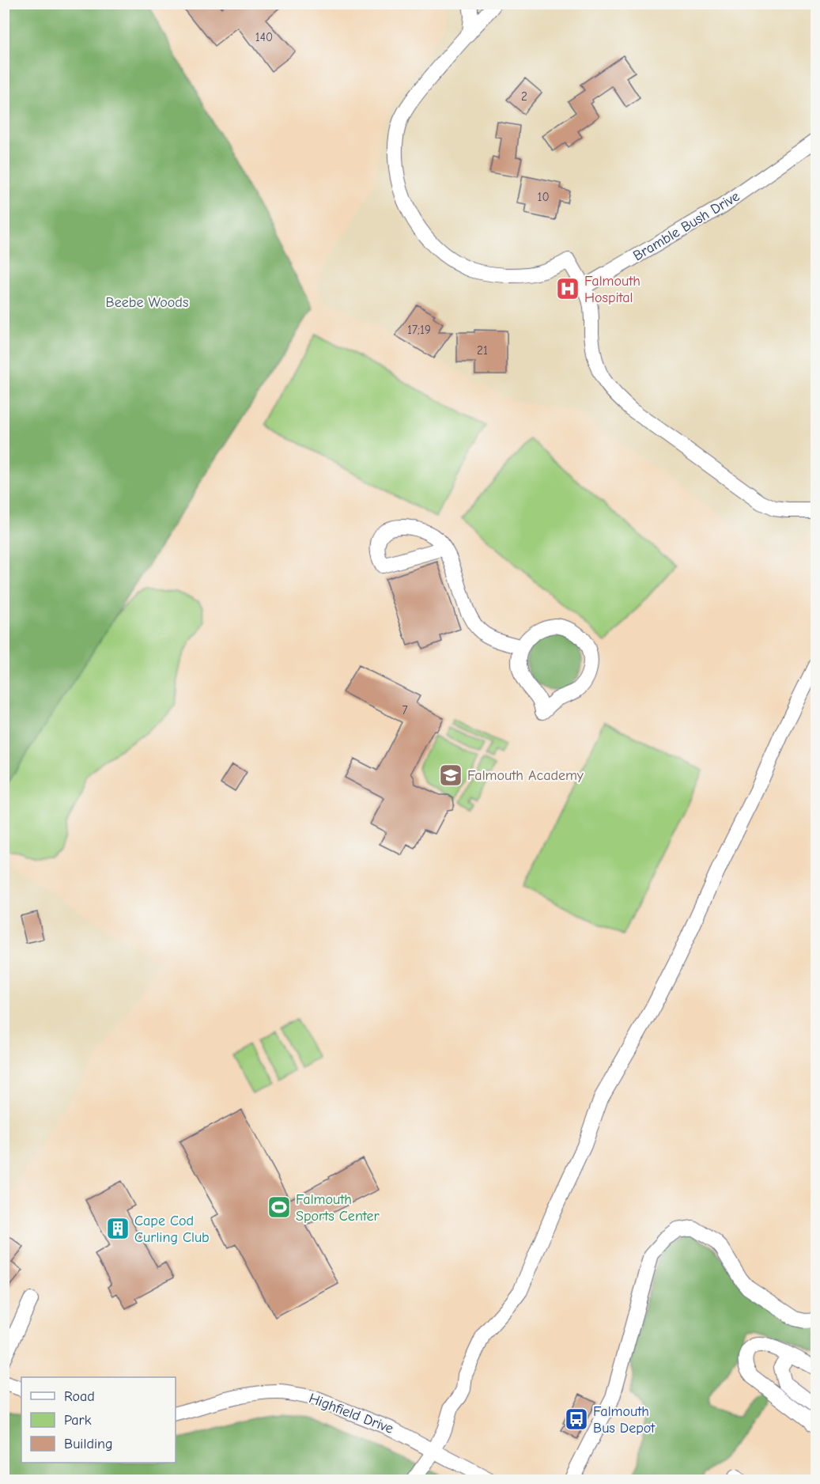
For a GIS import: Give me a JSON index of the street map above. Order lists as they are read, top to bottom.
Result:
{
  "streets": {
    "street": ["Bramble Bush Drive", "Highfield Drive"]
  },
  "parks": ["Beebe Woods"],
  "places": {
    "hospital": ["Falmouth Hospital"],
    "school or university": ["Falmouth Academy"],
    "sports": ["Falmouth Sports Center"],
    "building": ["Cape Cod Curling Club"],
    "bus stop": ["Falmouth Bus Depot"]
  },
  "house_numbers": [
    "140",
    "2",
    "10",
    "17;19",
    "21",
    "7"
  ],
  "legend": ["Road", "Park", "Building"]
}
